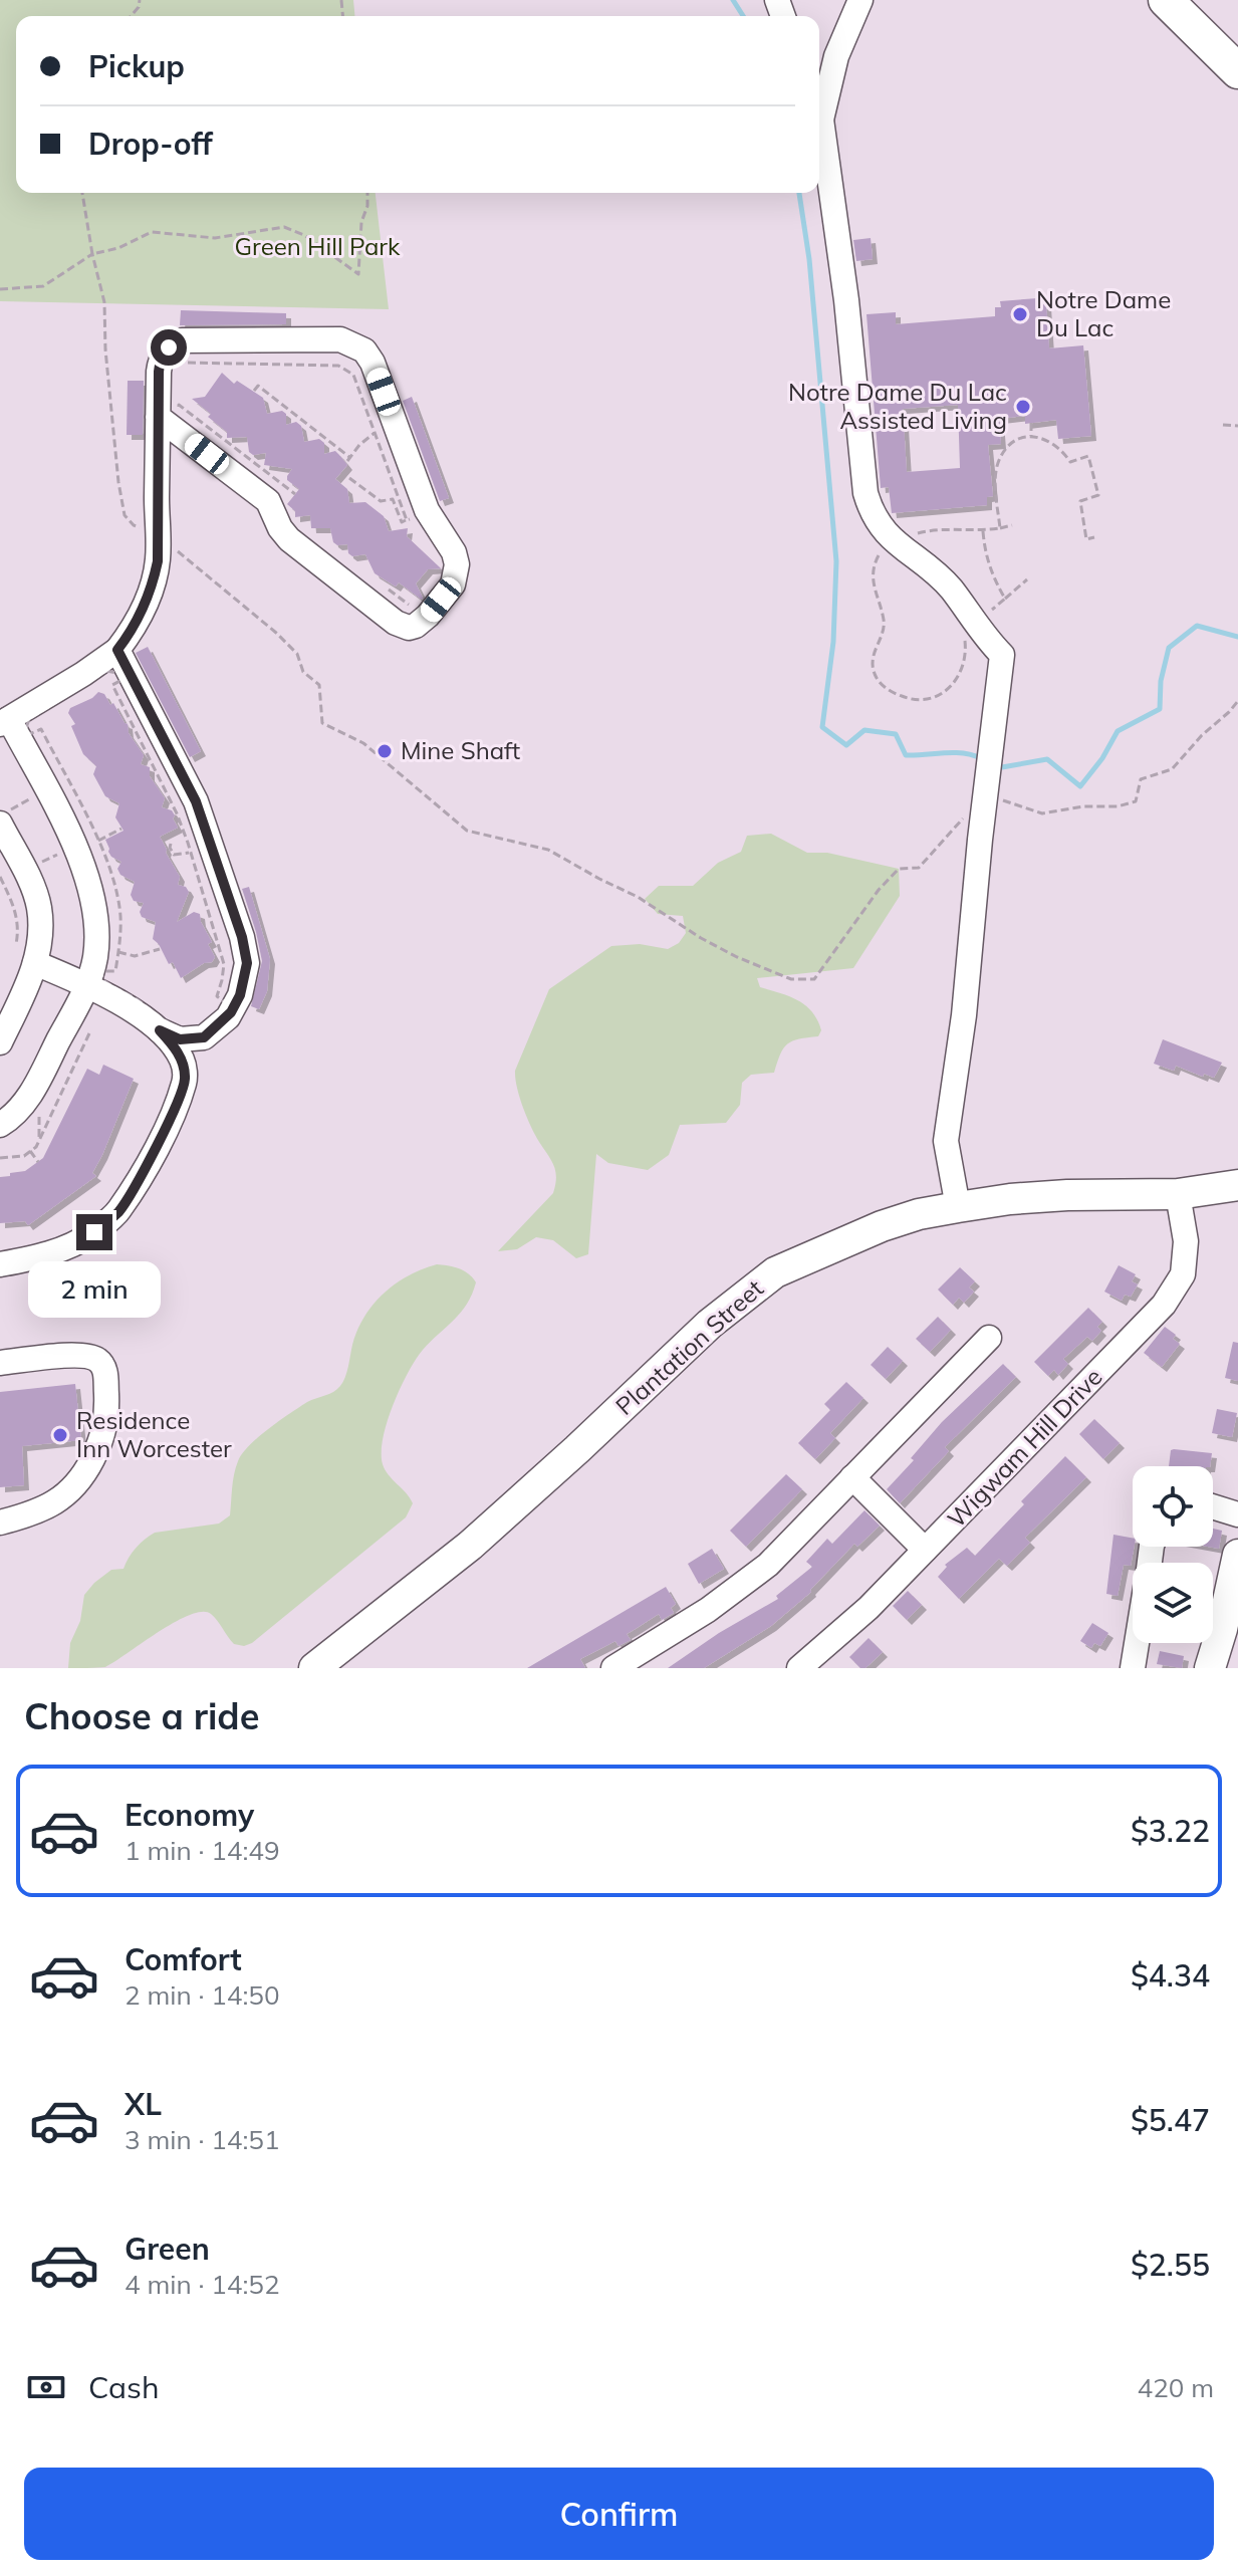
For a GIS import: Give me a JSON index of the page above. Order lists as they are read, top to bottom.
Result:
{
  "streets": {
    "main road": ["Plantation Street"],
    "street": ["Wigwam Hill Drive"]
  },
  "crossings": [
    ["Plantation Street", "Wigwam Hill Drive"]
  ],
  "parks": ["Green Hill Park"],
  "places": [
    "Notre Dame Du Lac",
    "Notre Dame Du Lac Assisted Living",
    "Mine Shaft",
    "Residence Inn Worcester"
  ],
  "page": {
    "banner": ["Pickup", "Drop-off"],
    "bubble": "2 min",
    "heading": "Choose a ride",
    "list": [
      {
        "name": "Economy",
        "note": "1 min · 14:49",
        "value": "$3.22"
      },
      {
        "name": "Comfort",
        "note": "2 min · 14:50",
        "value": "$4.34"
      },
      {
        "name": "XL",
        "note": "3 min · 14:51",
        "value": "$5.47"
      },
      {
        "name": "Green",
        "note": "4 min · 14:52",
        "value": "$2.55"
      }
    ],
    "pay": ["Cash", "420 m"],
    "buttons": "Confirm"
  }
}
